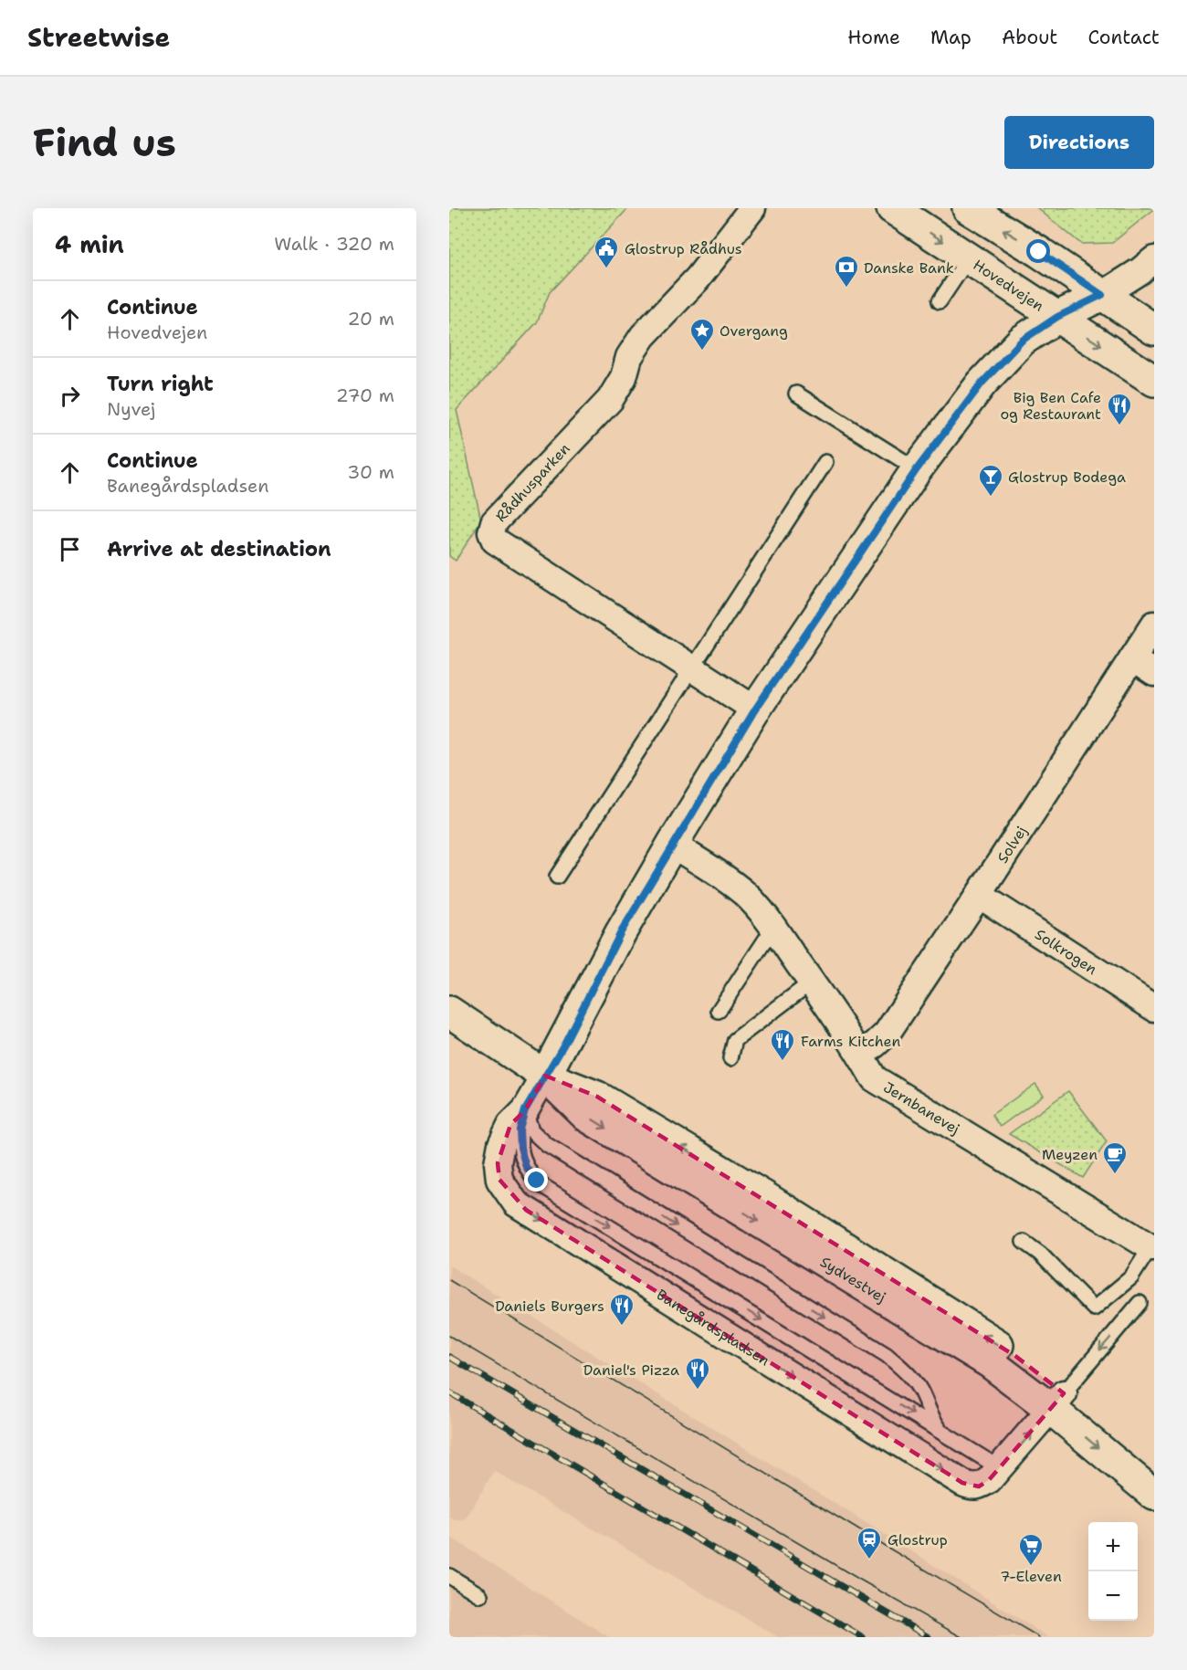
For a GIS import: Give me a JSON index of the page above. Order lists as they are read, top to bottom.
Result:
{
  "streets": {
    "street": [
      "Hovedvejen",
      "Rådhusparken",
      "Solvej",
      "Solkrogen",
      "Jernbanevej",
      "Sydvestvej",
      "Banegårdspladsen"
    ]
  },
  "crossings": [
    ["Solvej", "Solkrogen"],
    ["Solvej", "Jernbanevej"],
    ["Sydvestvej", "Banegårdspladsen"]
  ],
  "one_way": ["Banegårdspladsen"],
  "places": {
    "public building": ["Glostrup Rådhus"],
    "bank": ["Danske Bank"],
    "place": ["Overgang"],
    "restaurant": [
      "Big Ben Cafe og Restaurant",
      "Farms Kitchen",
      "Daniels Burgers",
      "Daniel's Pizza"
    ],
    "bar": ["Glostrup Bodega"],
    "cafe": ["Meyzen"],
    "station": ["Glostrup"],
    "supermarket": ["7-Eleven"]
  },
  "page": {
    "header": "Streetwise",
    "nav": [
      "Home",
      "Map",
      "About",
      "Contact"
    ],
    "buttons": "Directions",
    "title": "Find us",
    "heading": ["4 min", "Walk · 320 m"],
    "list": [
      ["Continue", "Hovedvejen", "20 m"],
      ["Turn right", "Nyvej", "270 m"],
      ["Continue", "Banegårdspladsen", "30 m"],
      "Arrive at destination"
    ],
    "map_buttons": ["+", "−"]
  }
}
